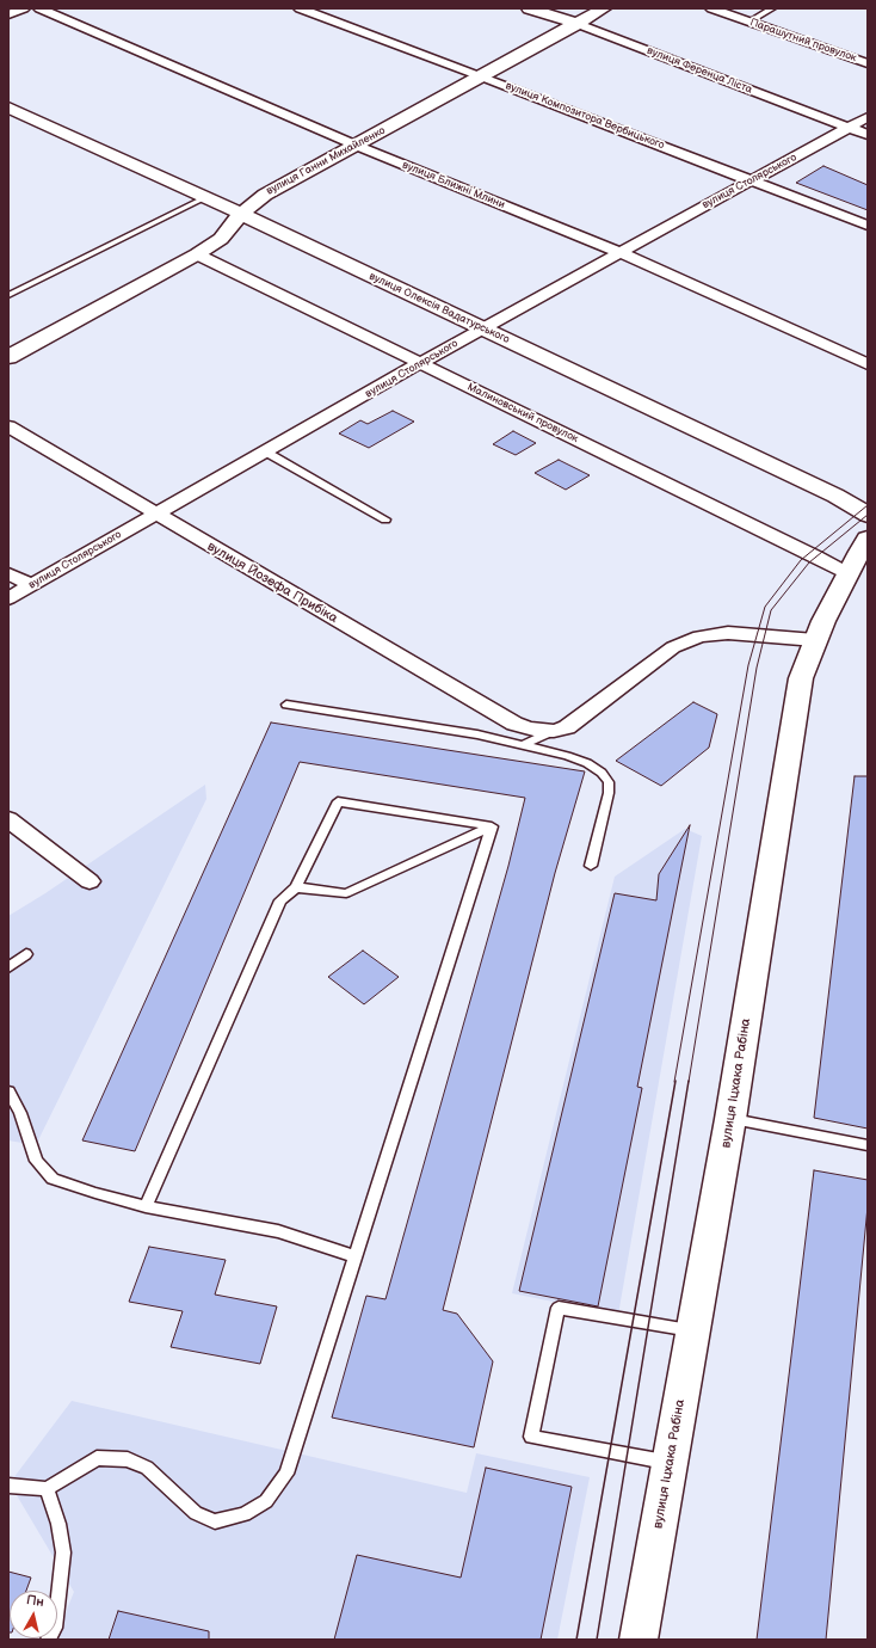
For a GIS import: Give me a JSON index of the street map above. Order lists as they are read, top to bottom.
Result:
{
  "streets": {
    "street": [
      "Парашутний провулок",
      "вулиця Ференца Ліста",
      "вулиця Композитора Вербицького",
      "вулиця Ганни Михайленко",
      "вулиця Столярського",
      "вулиця Ближні Млини",
      "вулиця Олексія Вадатурського",
      "Малиновський провулок",
      "вулиця Йозефа Прибіка",
      "вулиця Іцхака Рабіна"
    ]
  },
  "crossings": [
    ["вулиця Ференца Ліста", "вулиця Ганни Михайленко"],
    ["вулиця Ференца Ліста", "вулиця Столярського"],
    ["вулиця Композитора Вербицького", "вулиця Ганни Михайленко"],
    ["вулиця Композитора Вербицького", "вулиця Столярського"],
    ["вулиця Ганни Михайленко", "вулиця Ближні Млини"],
    ["вулиця Ганни Михайленко", "вулиця Олексія Вадатурського"],
    ["вулиця Ганни Михайленко", "Малиновський провулок"],
    ["вулиця Столярського", "вулиця Ближні Млини"],
    ["вулиця Столярського", "вулиця Олексія Вадатурського"],
    ["вулиця Столярського", "Малиновський провулок"],
    ["вулиця Столярського", "вулиця Йозефа Прибіка"],
    ["Малиновський провулок", "вулиця Іцхака Рабіна"]
  ],
  "north": "top"
}
